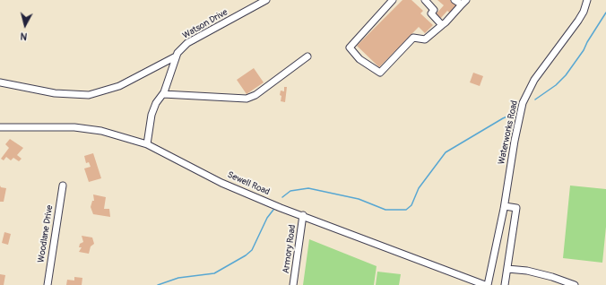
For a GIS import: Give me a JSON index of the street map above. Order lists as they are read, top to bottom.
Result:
{
  "streets": {
    "street": [
      "Watson Drive",
      "Waterworks Road",
      "Sewell Road",
      "Woodlane Drive",
      "Armory Road"
    ]
  },
  "crossings": [
    ["Waterworks Road", "Sewell Road"],
    ["Sewell Road", "Armory Road"]
  ],
  "north": "bottom"
}
